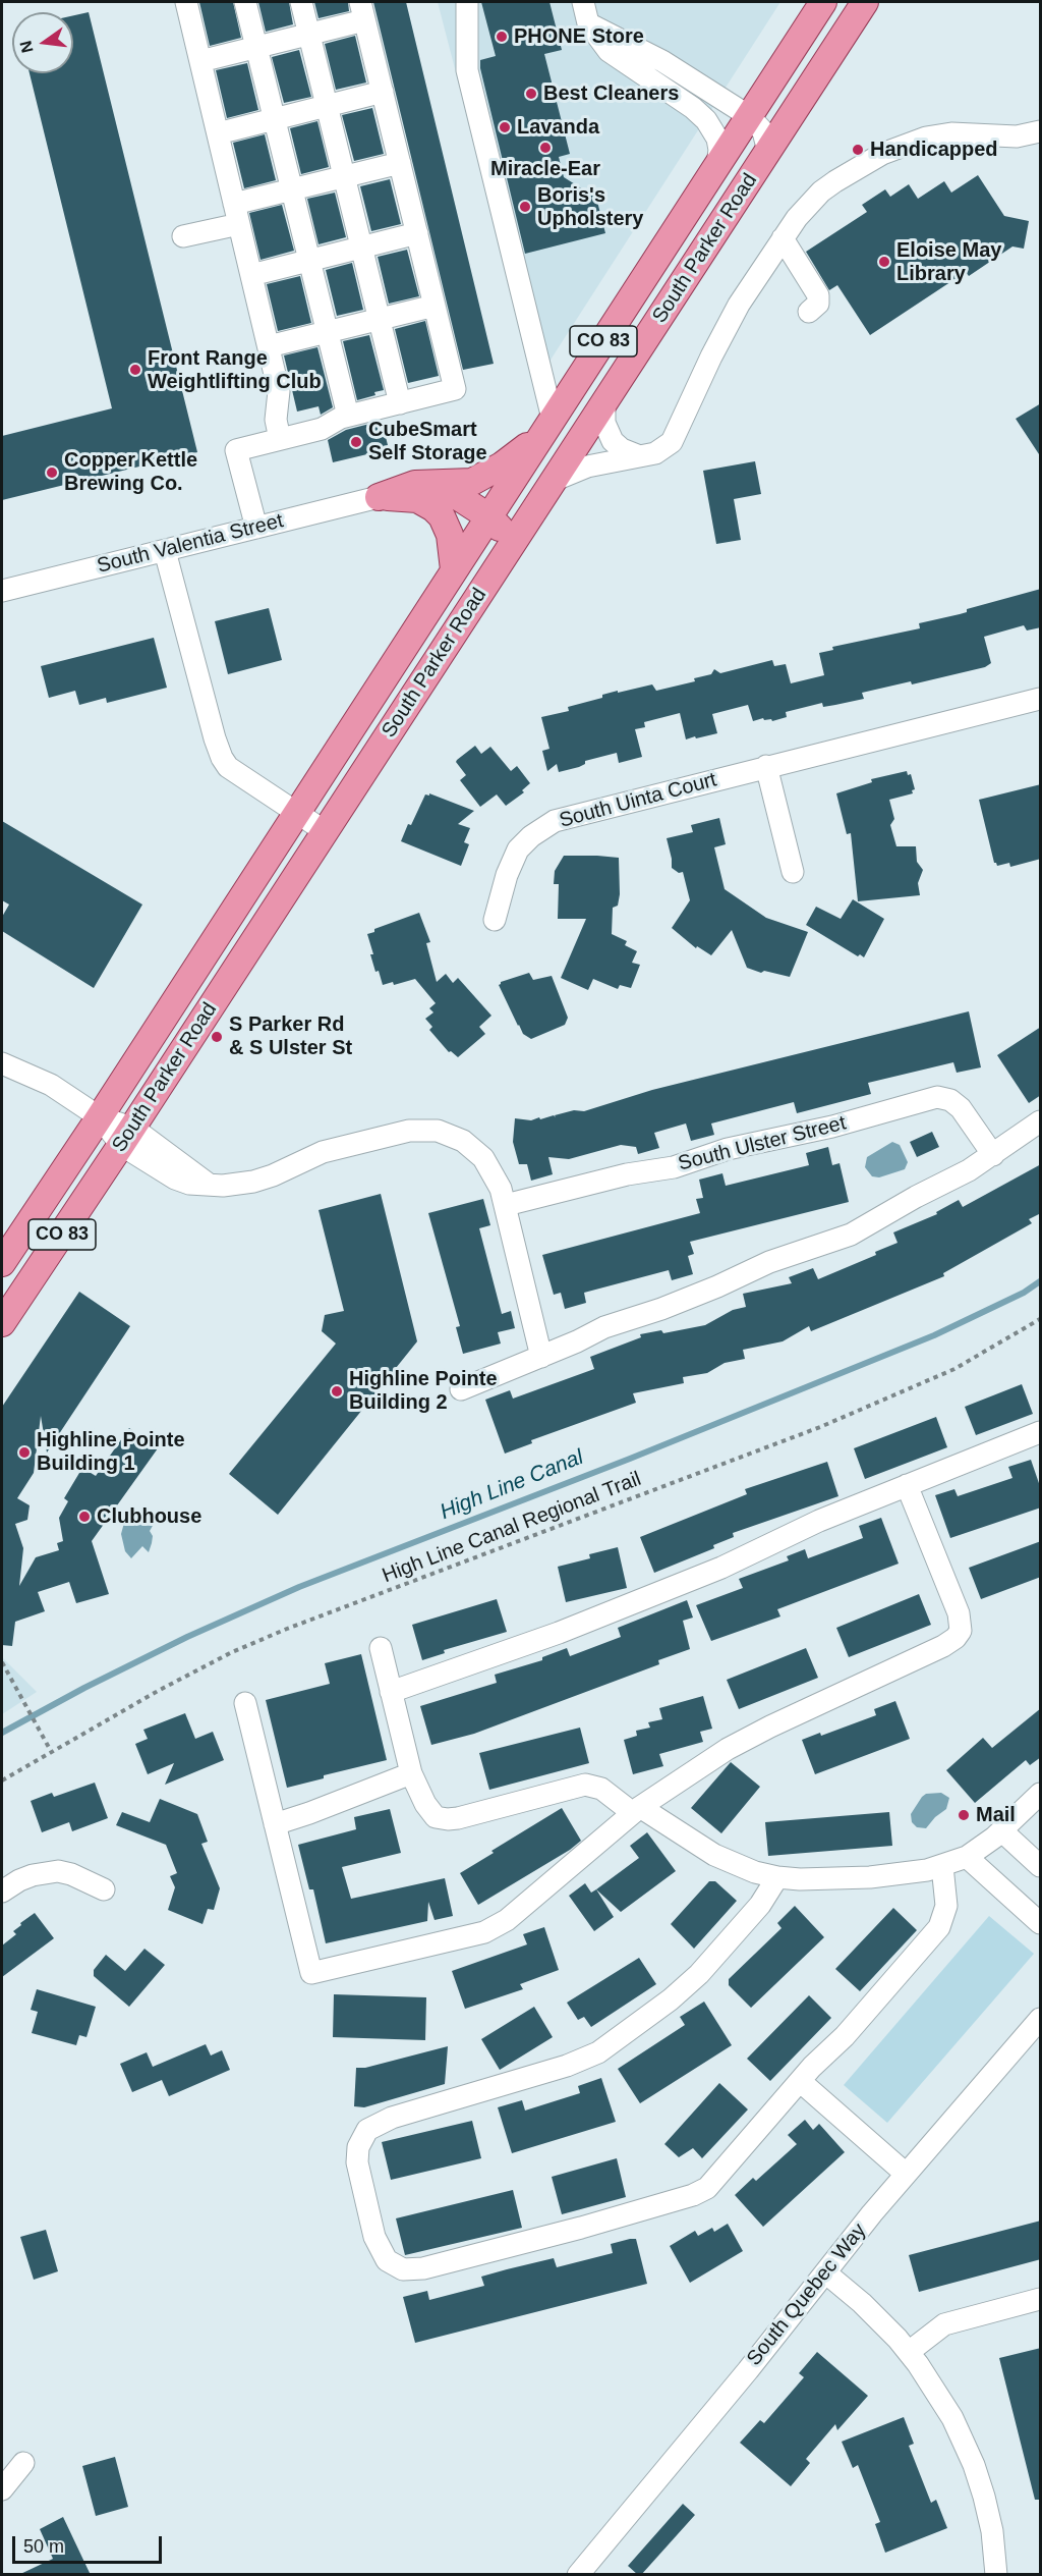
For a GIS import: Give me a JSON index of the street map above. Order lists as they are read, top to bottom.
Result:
{
  "streets": {
    "main road": ["South Parker Road", "CO 83"],
    "street": [
      "South Valentia Street",
      "South Uinta Court",
      "South Ulster Street",
      "South Quebec Way"
    ],
    "path": ["High Line Canal Regional Trail"]
  },
  "water": ["High Line Canal"],
  "places": [
    "PHONE Store",
    "Best Cleaners",
    "Lavanda",
    "Miracle-Ear",
    "Handicapped",
    "Boris's Upholstery",
    "Eloise May Library",
    "Front Range Weightlifting Club",
    "CubeSmart Self Storage",
    "Copper Kettle Brewing Co.",
    "S Parker Rd & S Ulster St",
    "Highline Pointe Building 2",
    "Highline Pointe Building 1",
    "Clubhouse",
    "Mail"
  ],
  "scale_bar": "50 m",
  "north": "left"
}
